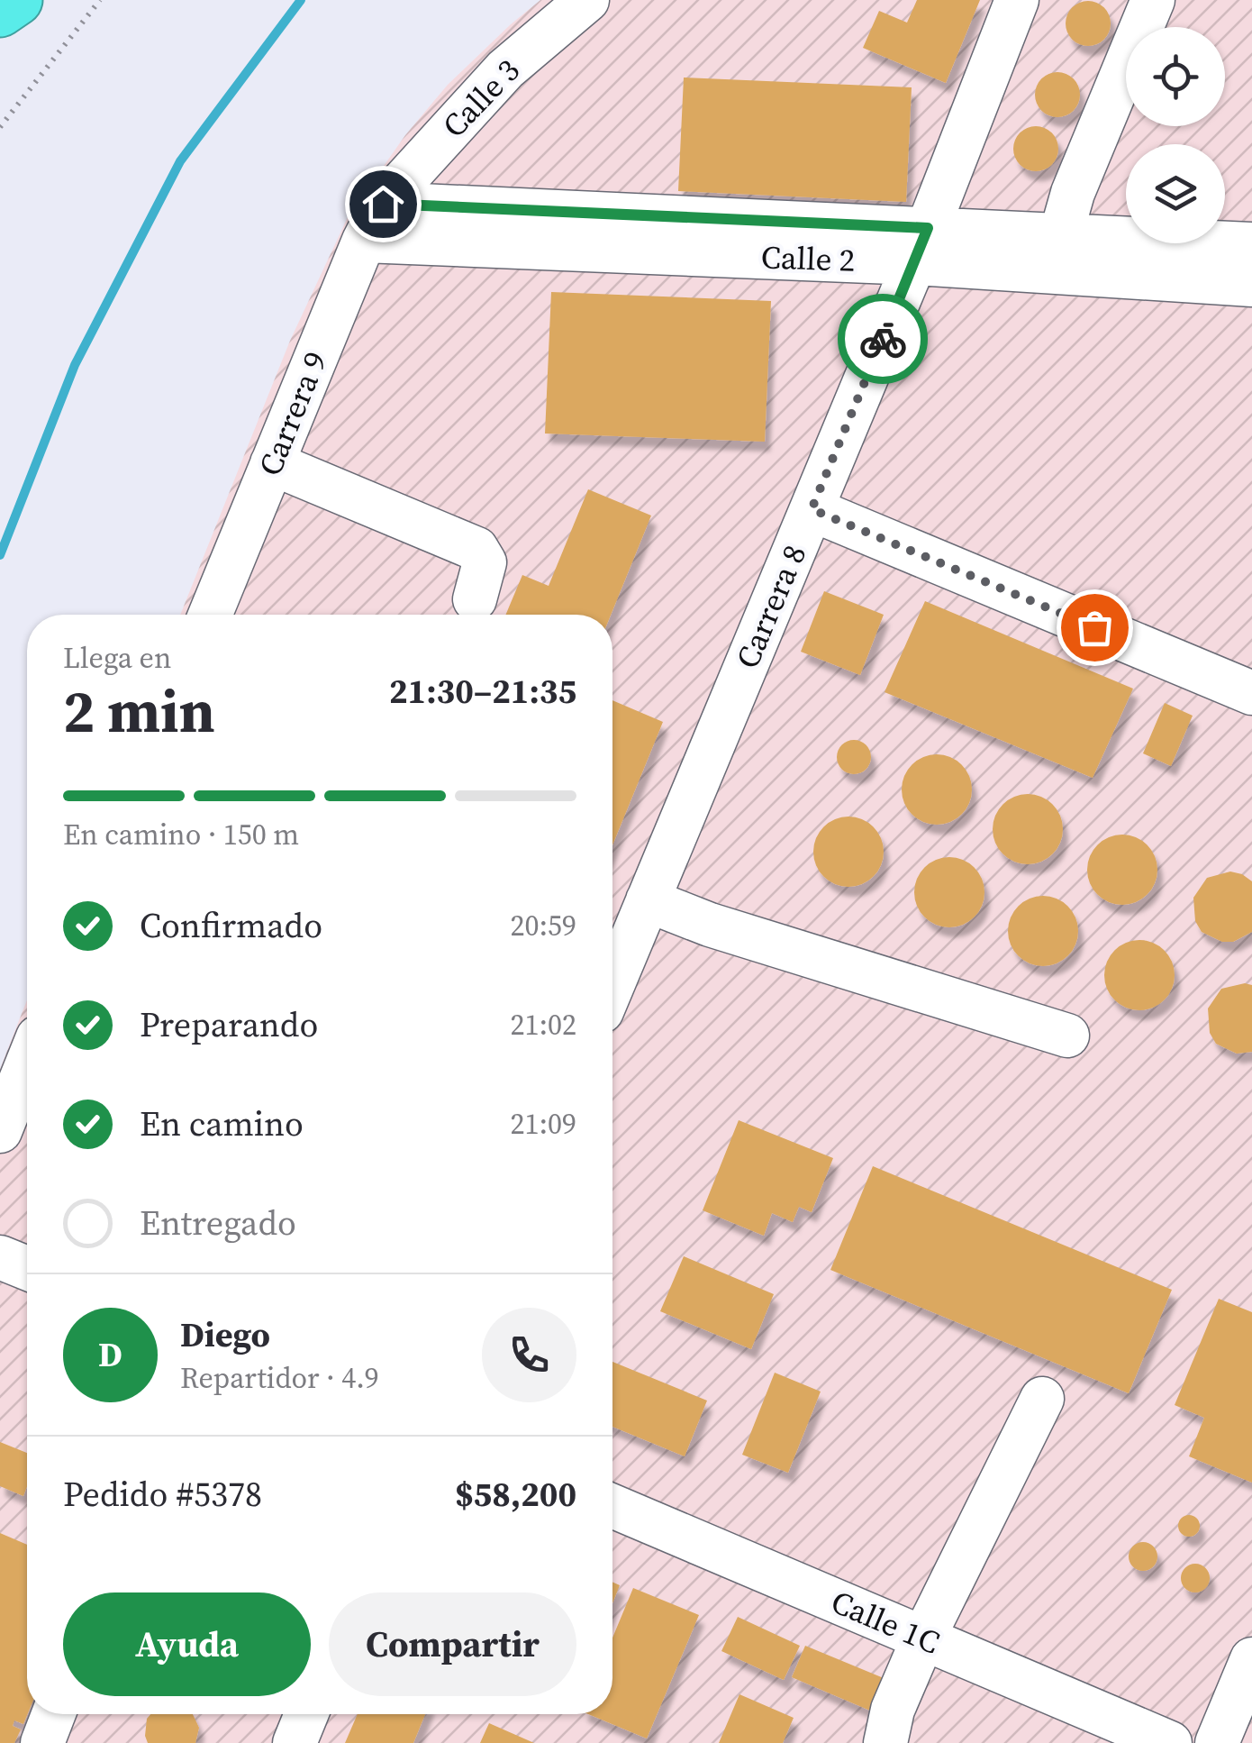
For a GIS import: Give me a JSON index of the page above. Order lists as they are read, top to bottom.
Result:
{
  "streets": {
    "street": [
      "Calle 3",
      "Calle 2",
      "Carrera 9",
      "Carrera 8",
      "Calle 1C"
    ]
  },
  "crossings": [
    ["Calle 3", "Calle 2"],
    ["Calle 3", "Carrera 9"],
    ["Calle 2", "Carrera 9"],
    ["Calle 2", "Carrera 8"]
  ],
  "page": {
    "heading": ["2 min", "Llega en", "21:30–21:35"],
    "panel": [
      "Diego",
      "Repartidor · 4.9",
      "Pedido #5378",
      "$58,200"
    ],
    "bar": "En camino · 150 m",
    "list": [
      ["Confirmado", "20:59"],
      ["Preparando", "21:02"],
      ["En camino", "21:09"],
      "Entregado"
    ],
    "round": "D",
    "buttons": ["Ayuda", "Compartir"]
  }
}
